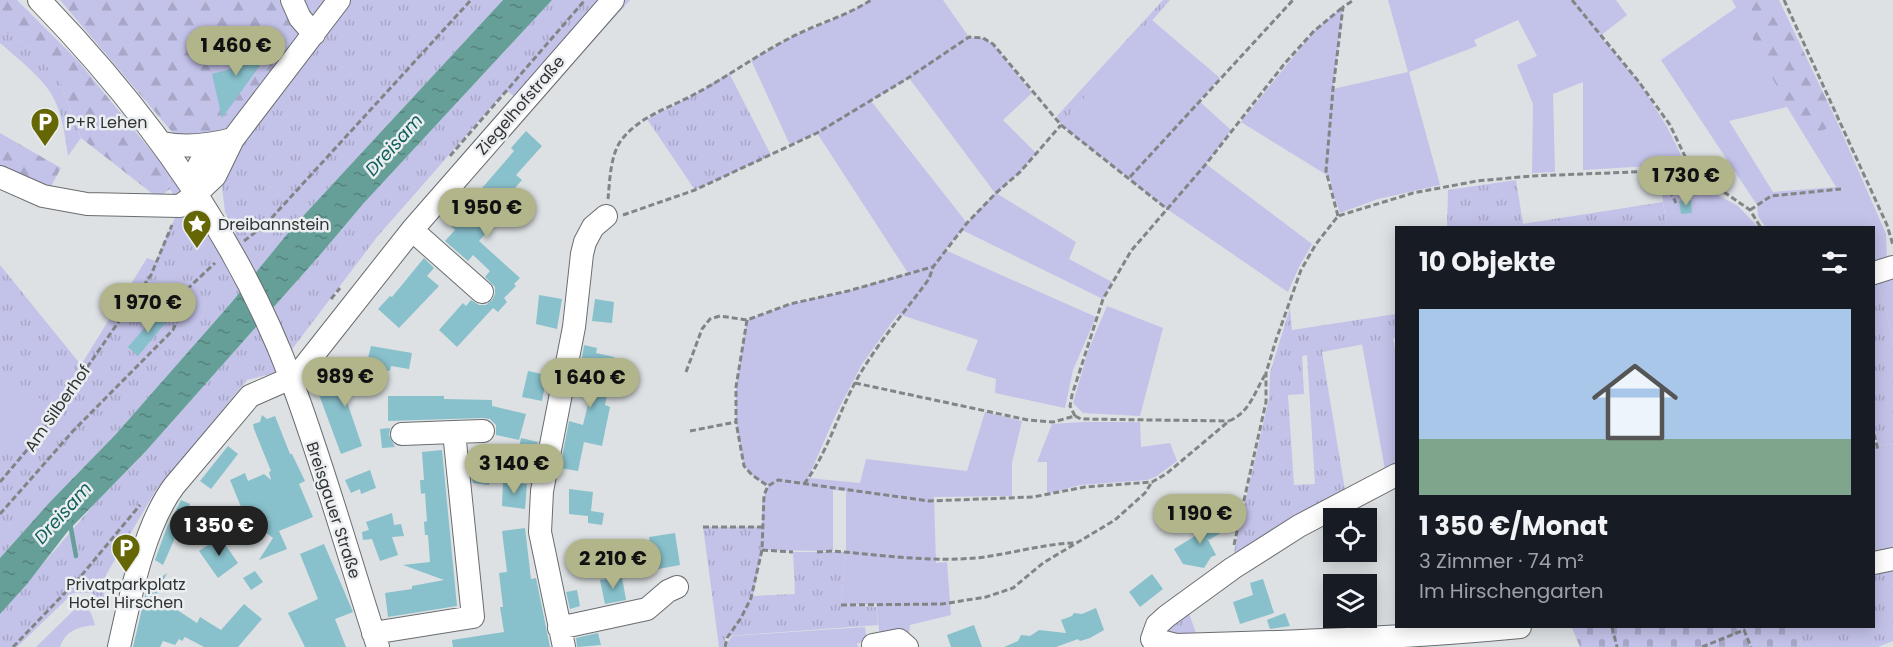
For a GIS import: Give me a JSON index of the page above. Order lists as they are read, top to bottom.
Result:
{
  "streets": {
    "street": ["Ziegelhofstraße", "Breisgauer Straße"],
    "path": ["Am Silberhof"]
  },
  "crossings": [
    ["Ziegelhofstraße", "Breisgauer Straße"],
    ["Am Silberhof", "Breisgauer Straße"]
  ],
  "water": ["Dreisam"],
  "places": {
    "parking": ["P+R Lehen", "Privatparkplatz Hotel Hirschen"],
    "place": ["Dreibannstein"]
  },
  "page": {
    "price": [
      "1 460 €",
      "1 730 €",
      "1 950 €",
      "1 970 €",
      "989 €",
      "1 640 €",
      "3 140 €",
      "1 190 €",
      "1 350 €",
      "2 210 €"
    ],
    "heading": "10 Objekte",
    "list": [
      {
        "name": "1 350 €/Monat",
        "note": "3 Zimmer · 74 m² · Im Hirschengarten"
      }
    ]
  }
}
